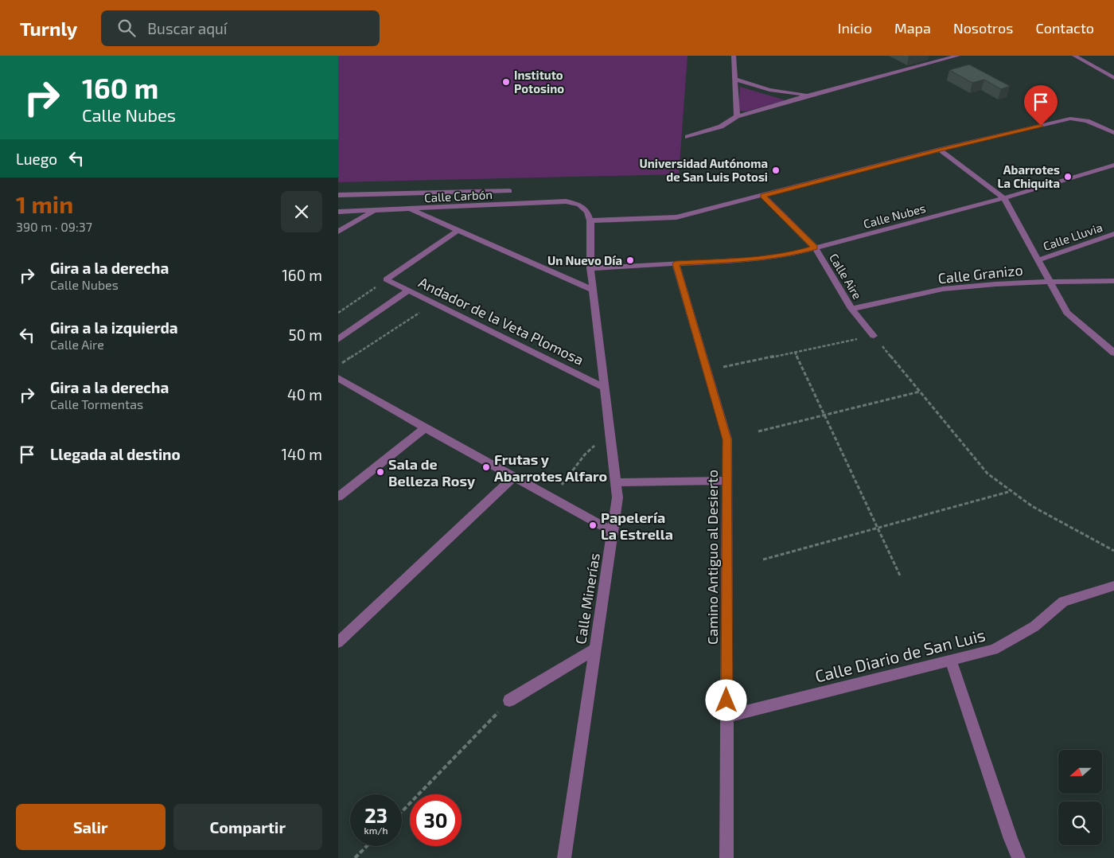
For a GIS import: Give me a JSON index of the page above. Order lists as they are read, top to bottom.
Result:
{
  "streets": {
    "street": [
      "Calle Carbón",
      "Calle Nubes",
      "Calle Lluvia",
      "Calle Granizo",
      "Calle Aire",
      "Andador de la Veta Plomosa",
      "Camino Antiguo al Desierto",
      "Calle Minerías",
      "Calle Diario de San Luis"
    ]
  },
  "crossings": [
    ["Calle Carbón", "Calle Minerías"],
    ["Calle Nubes", "Calle Aire"],
    ["Calle Nubes", "Camino Antiguo al Desierto"],
    ["Calle Nubes", "Calle Minerías"],
    ["Calle Granizo", "Calle Aire"],
    ["Andador de la Veta Plomosa", "Calle Minerías"],
    ["Camino Antiguo al Desierto", "Calle Diario de San Luis"]
  ],
  "places": [
    "Instituto Potosino",
    "Universidad Autónoma de San Luis Potosi",
    "Abarrotes La Chiquita",
    "Un Nuevo Día",
    "Frutas y Abarrotes Alfaro",
    "Sala de Belleza Rosy",
    "Papelería La Estrella"
  ],
  "north": "left",
  "page": {
    "header": "Turnly",
    "search": "Buscar aquí",
    "nav": [
      "Inicio",
      "Mapa",
      "Nosotros",
      "Contacto"
    ],
    "turn": ["160 m", "Calle Nubes"],
    "then": "Luego",
    "heading": ["1 min", "390 m · 09:37"],
    "list": [
      {
        "name": "Gira a la derecha",
        "note": "Calle Nubes",
        "value": "160 m"
      },
      {
        "name": "Gira a la izquierda",
        "note": "Calle Aire",
        "value": "50 m"
      },
      {
        "name": "Gira a la derecha",
        "note": "Calle Tormentas",
        "value": "40 m"
      },
      {
        "name": "Llegada al destino",
        "value": "140 m"
      }
    ],
    "speed": "23 km/h",
    "limit": "30",
    "buttons": ["Salir", "Compartir"]
  }
}
